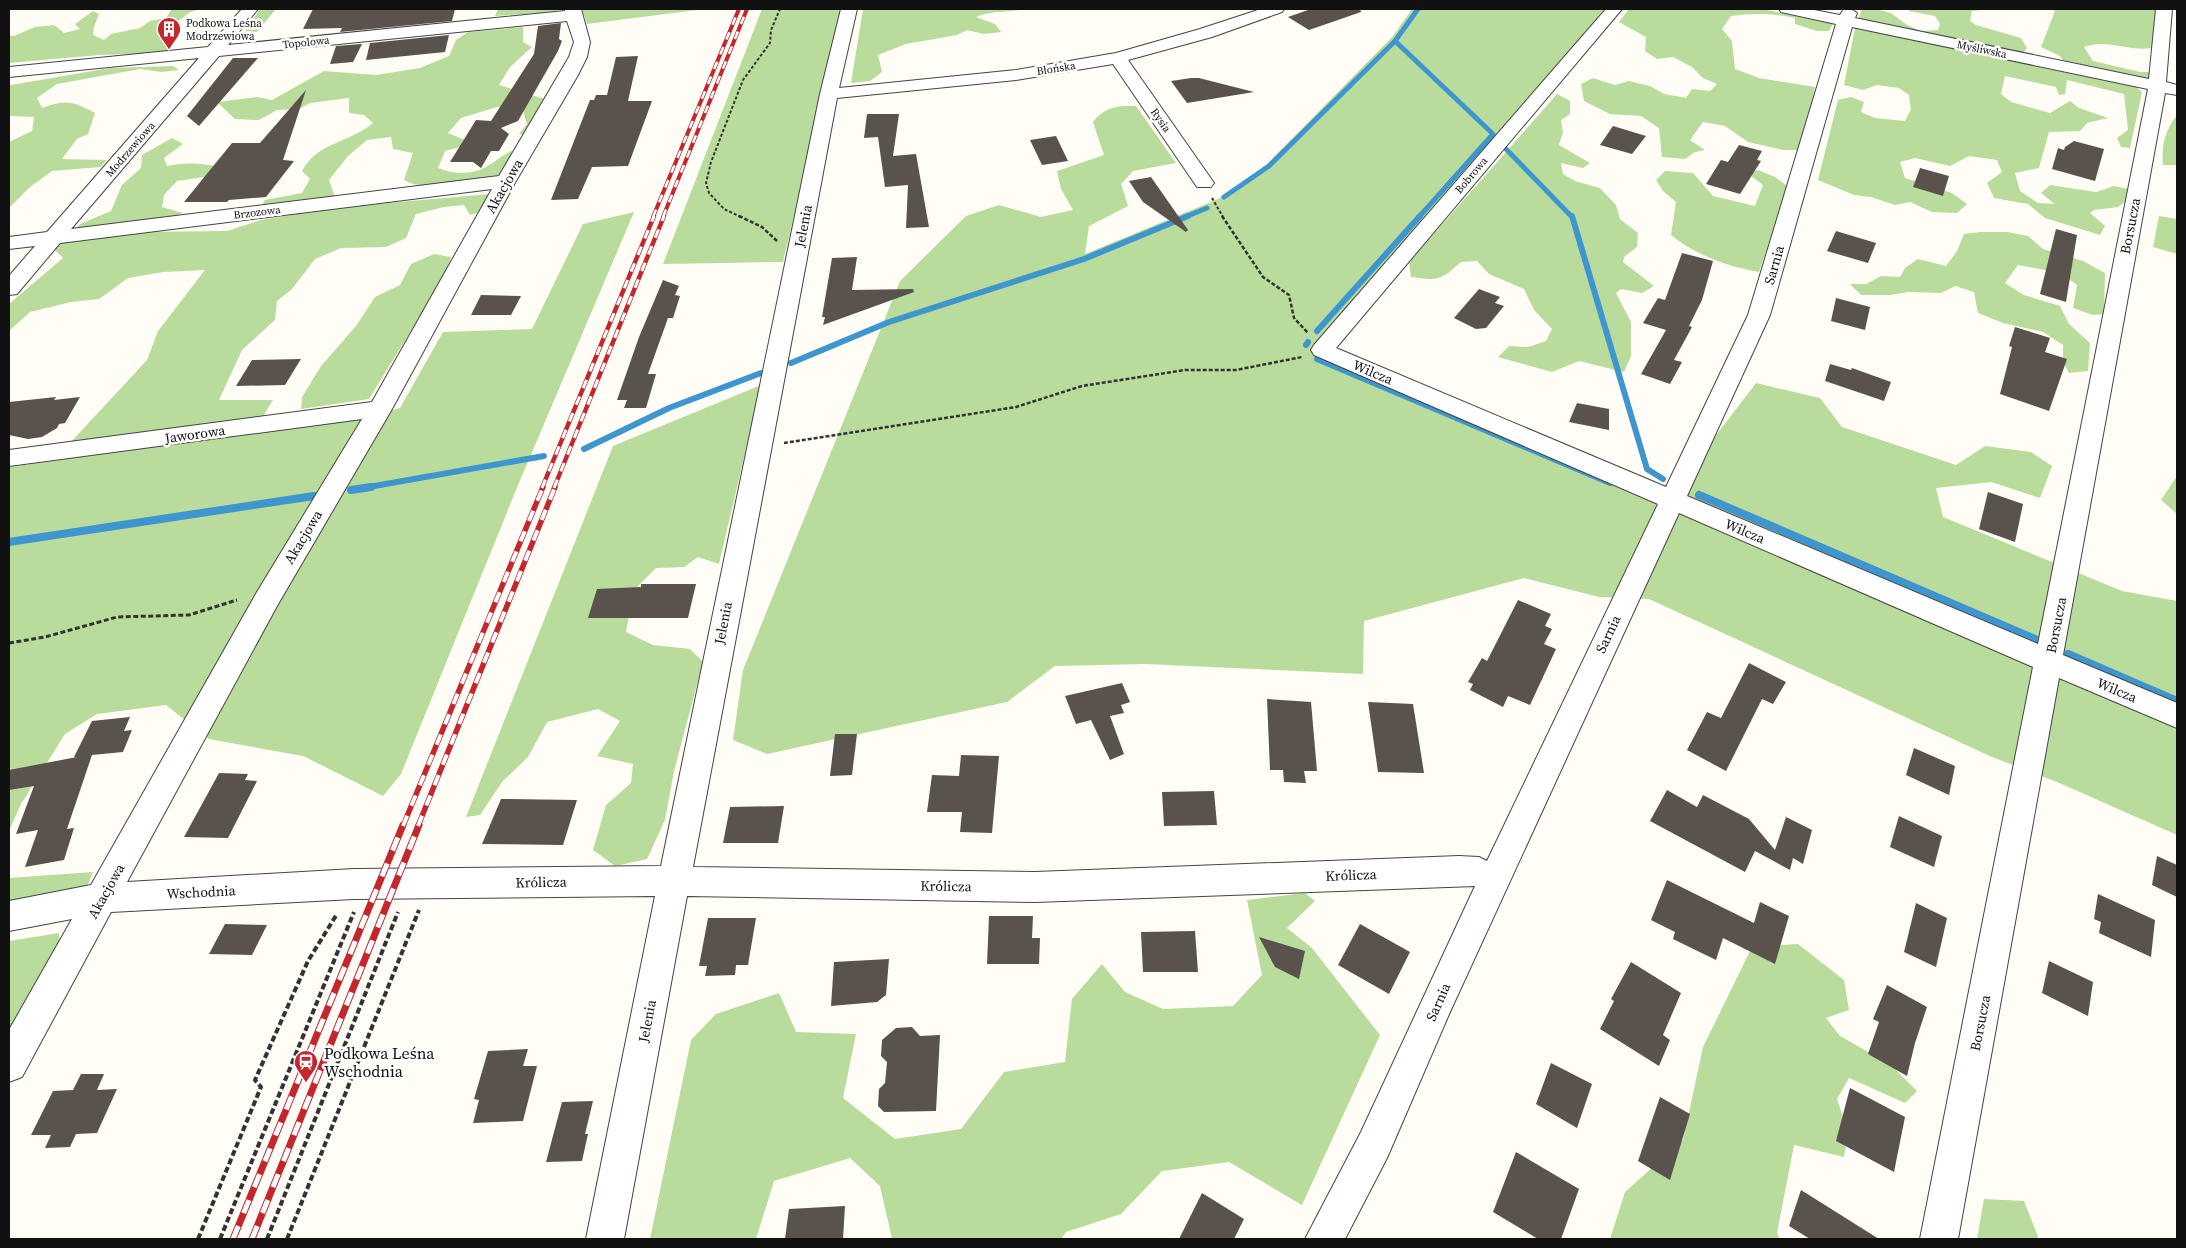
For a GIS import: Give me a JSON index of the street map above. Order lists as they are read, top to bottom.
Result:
{
  "streets": {
    "street": [
      "Topolowa",
      "Myśliwska",
      "Błońska",
      "Rysia",
      "Modrzewiowa",
      "Bobrowa",
      "Akacjowa",
      "Brzozowa",
      "Jelenia",
      "Borsucza",
      "Sarnia",
      "Wilcza",
      "Jaworowa",
      "Królicza",
      "Wschodnia"
    ]
  },
  "crossings": [
    ["Topolowa", "Modrzewiowa"],
    ["Topolowa", "Akacjowa"],
    ["Myśliwska", "Borsucza"],
    ["Myśliwska", "Sarnia"],
    ["Błońska", "Rysia"],
    ["Błońska", "Jelenia"],
    ["Modrzewiowa", "Brzozowa"],
    ["Bobrowa", "Wilcza"],
    ["Akacjowa", "Brzozowa"],
    ["Akacjowa", "Jaworowa"],
    ["Akacjowa", "Wschodnia"],
    ["Jelenia", "Królicza"],
    ["Borsucza", "Wilcza"],
    ["Sarnia", "Wilcza"],
    ["Sarnia", "Królicza"],
    ["Królicza", "Wschodnia"]
  ],
  "places": {
    "building": ["Podkowa Leśna Modrzewiowa"],
    "station": ["Podkowa Leśna Wschodnia"]
  }
}
